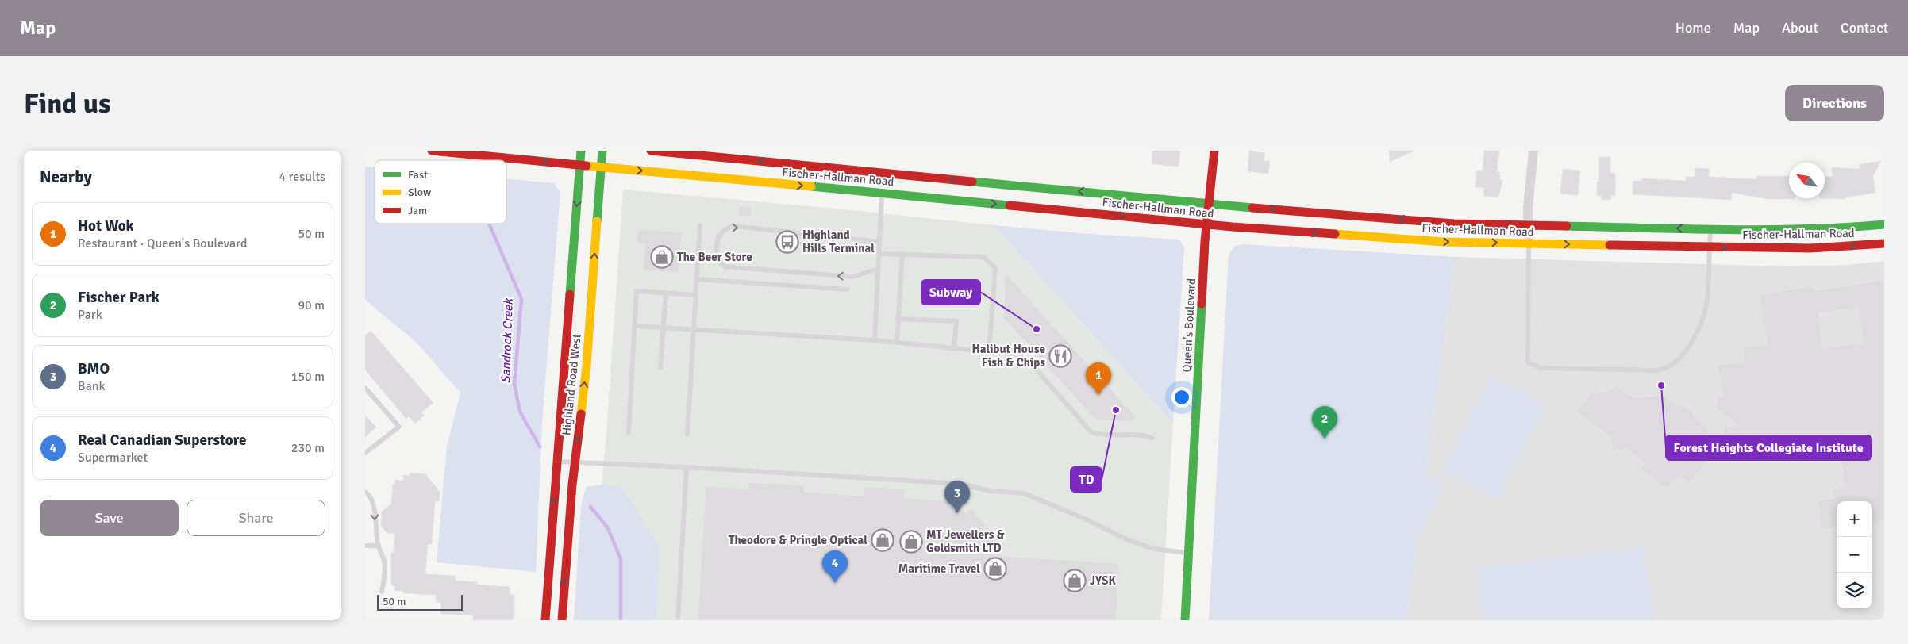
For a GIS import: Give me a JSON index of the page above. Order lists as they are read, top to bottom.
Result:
{
  "streets": {
    "main road": ["Fischer-Hallman Road", "Queen's Boulevard", "Highland Road West"]
  },
  "crossings": [
    ["Fischer-Hallman Road", "Queen's Boulevard"],
    ["Fischer-Hallman Road", "Highland Road West"]
  ],
  "water": ["Sandrock Creek"],
  "places": {
    "bus stop": ["Highland Hills Terminal"],
    "shop": [
      "The Beer Store",
      "Theodore & Pringle Optical",
      "MT Jewellers & Goldsmith LTD",
      "Maritime Travel",
      "JYSK"
    ],
    "other": ["Subway", "Forest Heights Collegiate Institute", "TD"],
    "restaurant": ["Halibut House Fish & Chips"]
  },
  "legend": ["Fast", "Slow", "Jam"],
  "scale_bar": "50 m",
  "north": "top left",
  "page": {
    "header": "Map",
    "nav": [
      "Home",
      "Map",
      "About",
      "Contact"
    ],
    "buttons": [
      "Directions",
      ["Save", "Share"]
    ],
    "title": "Find us",
    "heading": ["Nearby", "4 results"],
    "list": [
      {
        "mark": "1",
        "name": "Hot Wok",
        "note": "Restaurant · Queen's Boulevard",
        "value": "50 m"
      },
      {
        "mark": "2",
        "name": "Fischer Park",
        "note": "Park",
        "value": "90 m"
      },
      {
        "mark": "3",
        "name": "BMO",
        "note": "Bank",
        "value": "150 m"
      },
      {
        "mark": "4",
        "name": "Real Canadian Superstore",
        "note": "Supermarket",
        "value": "230 m"
      }
    ],
    "pins": [
      "1",
      "2",
      "3",
      "4"
    ],
    "map_buttons": ["+", "−"],
    "scale": "50 m"
  }
}
